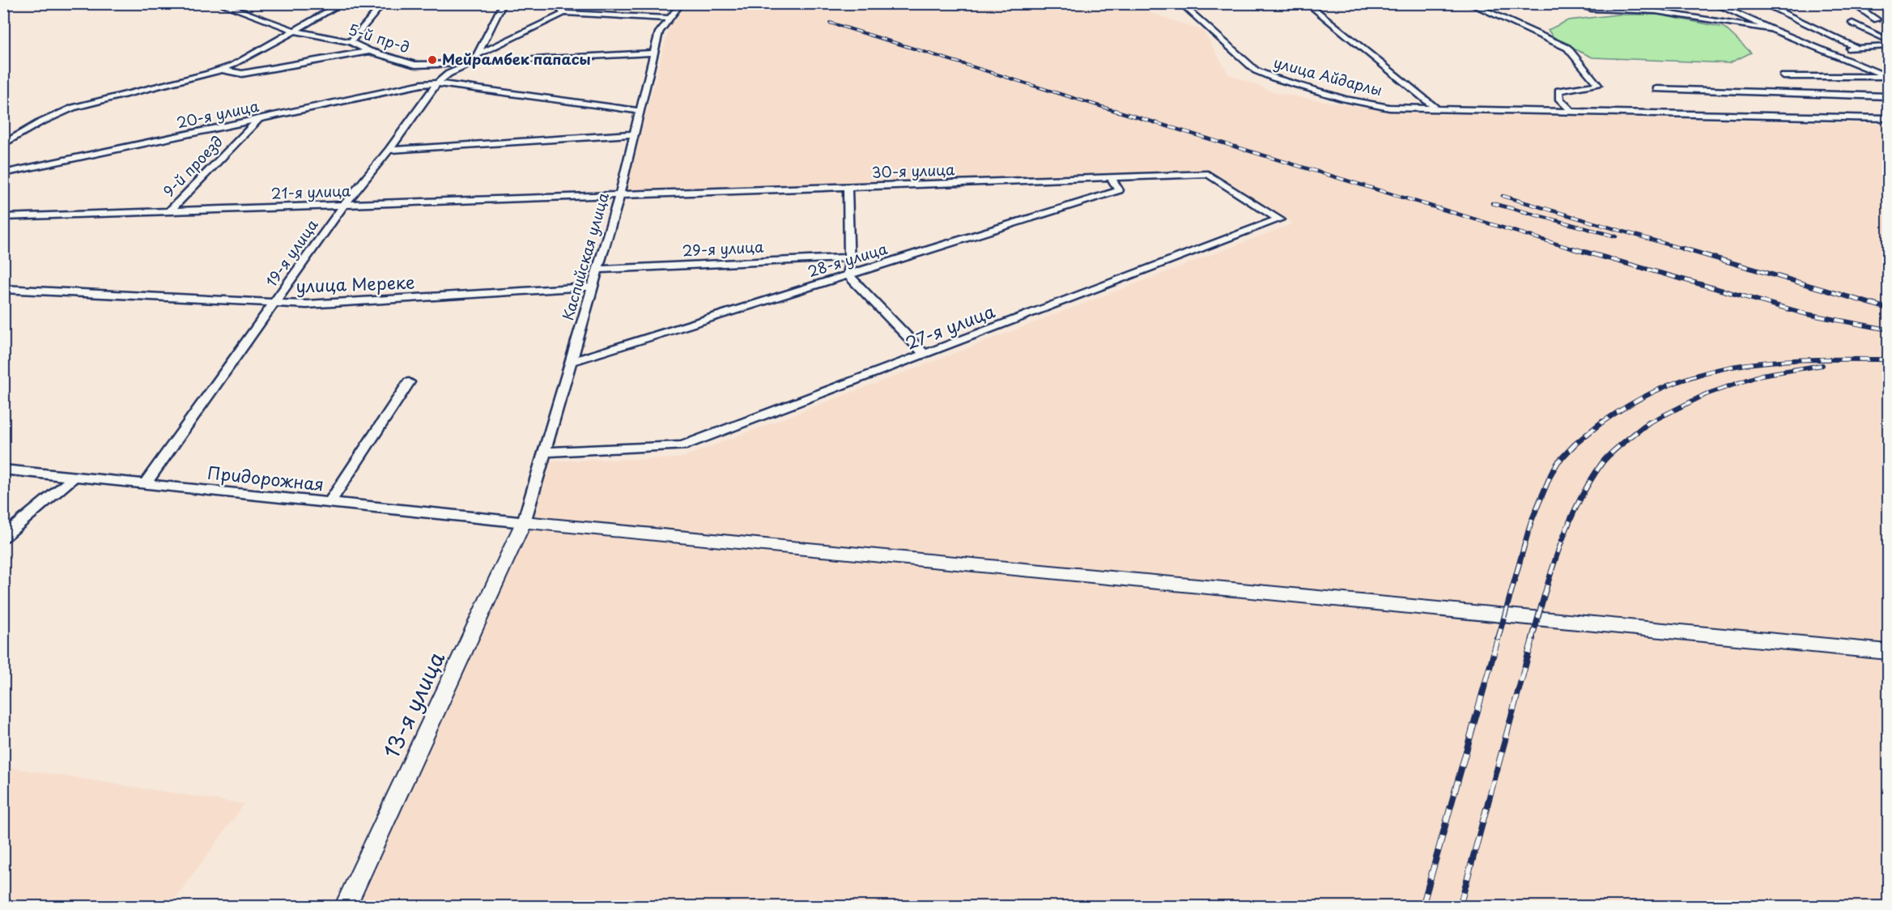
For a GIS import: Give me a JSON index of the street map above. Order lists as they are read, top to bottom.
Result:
{
  "streets": {
    "street": [
      "5-й пр-д",
      "улица Айдарлы",
      "20-я улица",
      "9-й проезд",
      "30-я улица",
      "21-я улица",
      "29-я улица",
      "19-я улица",
      "Каспийская улица",
      "28-я улица",
      "улица Мереке",
      "27-я улица",
      "Придорожная",
      "13-я улица"
    ]
  },
  "crossings": [
    ["5-й пр-д", "19-я улица"],
    ["5-й пр-д", "Каспийская улица"],
    ["20-я улица", "9-й проезд"],
    ["20-я улица", "19-я улица"],
    ["9-й проезд", "21-я улица"],
    ["30-я улица", "21-я улица"],
    ["30-я улица", "Каспийская улица"],
    ["30-я улица", "28-я улица"],
    ["30-я улица", "27-я улица"],
    ["21-я улица", "19-я улица"],
    ["21-я улица", "Каспийская улица"],
    ["29-я улица", "Каспийская улица"],
    ["19-я улица", "улица Мереке"],
    ["19-я улица", "Придорожная"],
    ["Каспийская улица", "28-я улица"],
    ["Каспийская улица", "улица Мереке"],
    ["Каспийская улица", "27-я улица"],
    ["Каспийская улица", "Придорожная"],
    ["Каспийская улица", "13-я улица"],
    ["Придорожная", "13-я улица"]
  ],
  "places": ["Мейрамбек папасы"]
}
